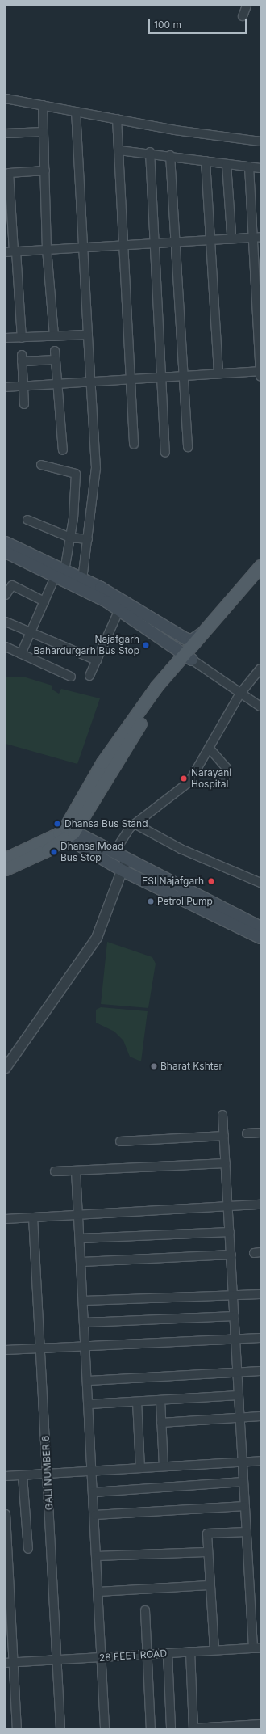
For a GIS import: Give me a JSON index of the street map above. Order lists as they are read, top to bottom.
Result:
{
  "streets": {
    "street": ["GALI NUMBER 6", "28 FEET ROAD"]
  },
  "crossings": [
    ["GALI NUMBER 6", "28 FEET ROAD"]
  ],
  "places": [
    "Najafgarh Bahardurgarh Bus Stop",
    "Narayani Hospital",
    "Dhansa Bus Stand",
    "Dhansa Moad Bus Stop",
    "ESI Najafgarh",
    "Petrol Pump",
    "Bharat Kshter"
  ],
  "scale_bar": "100 m"
}
